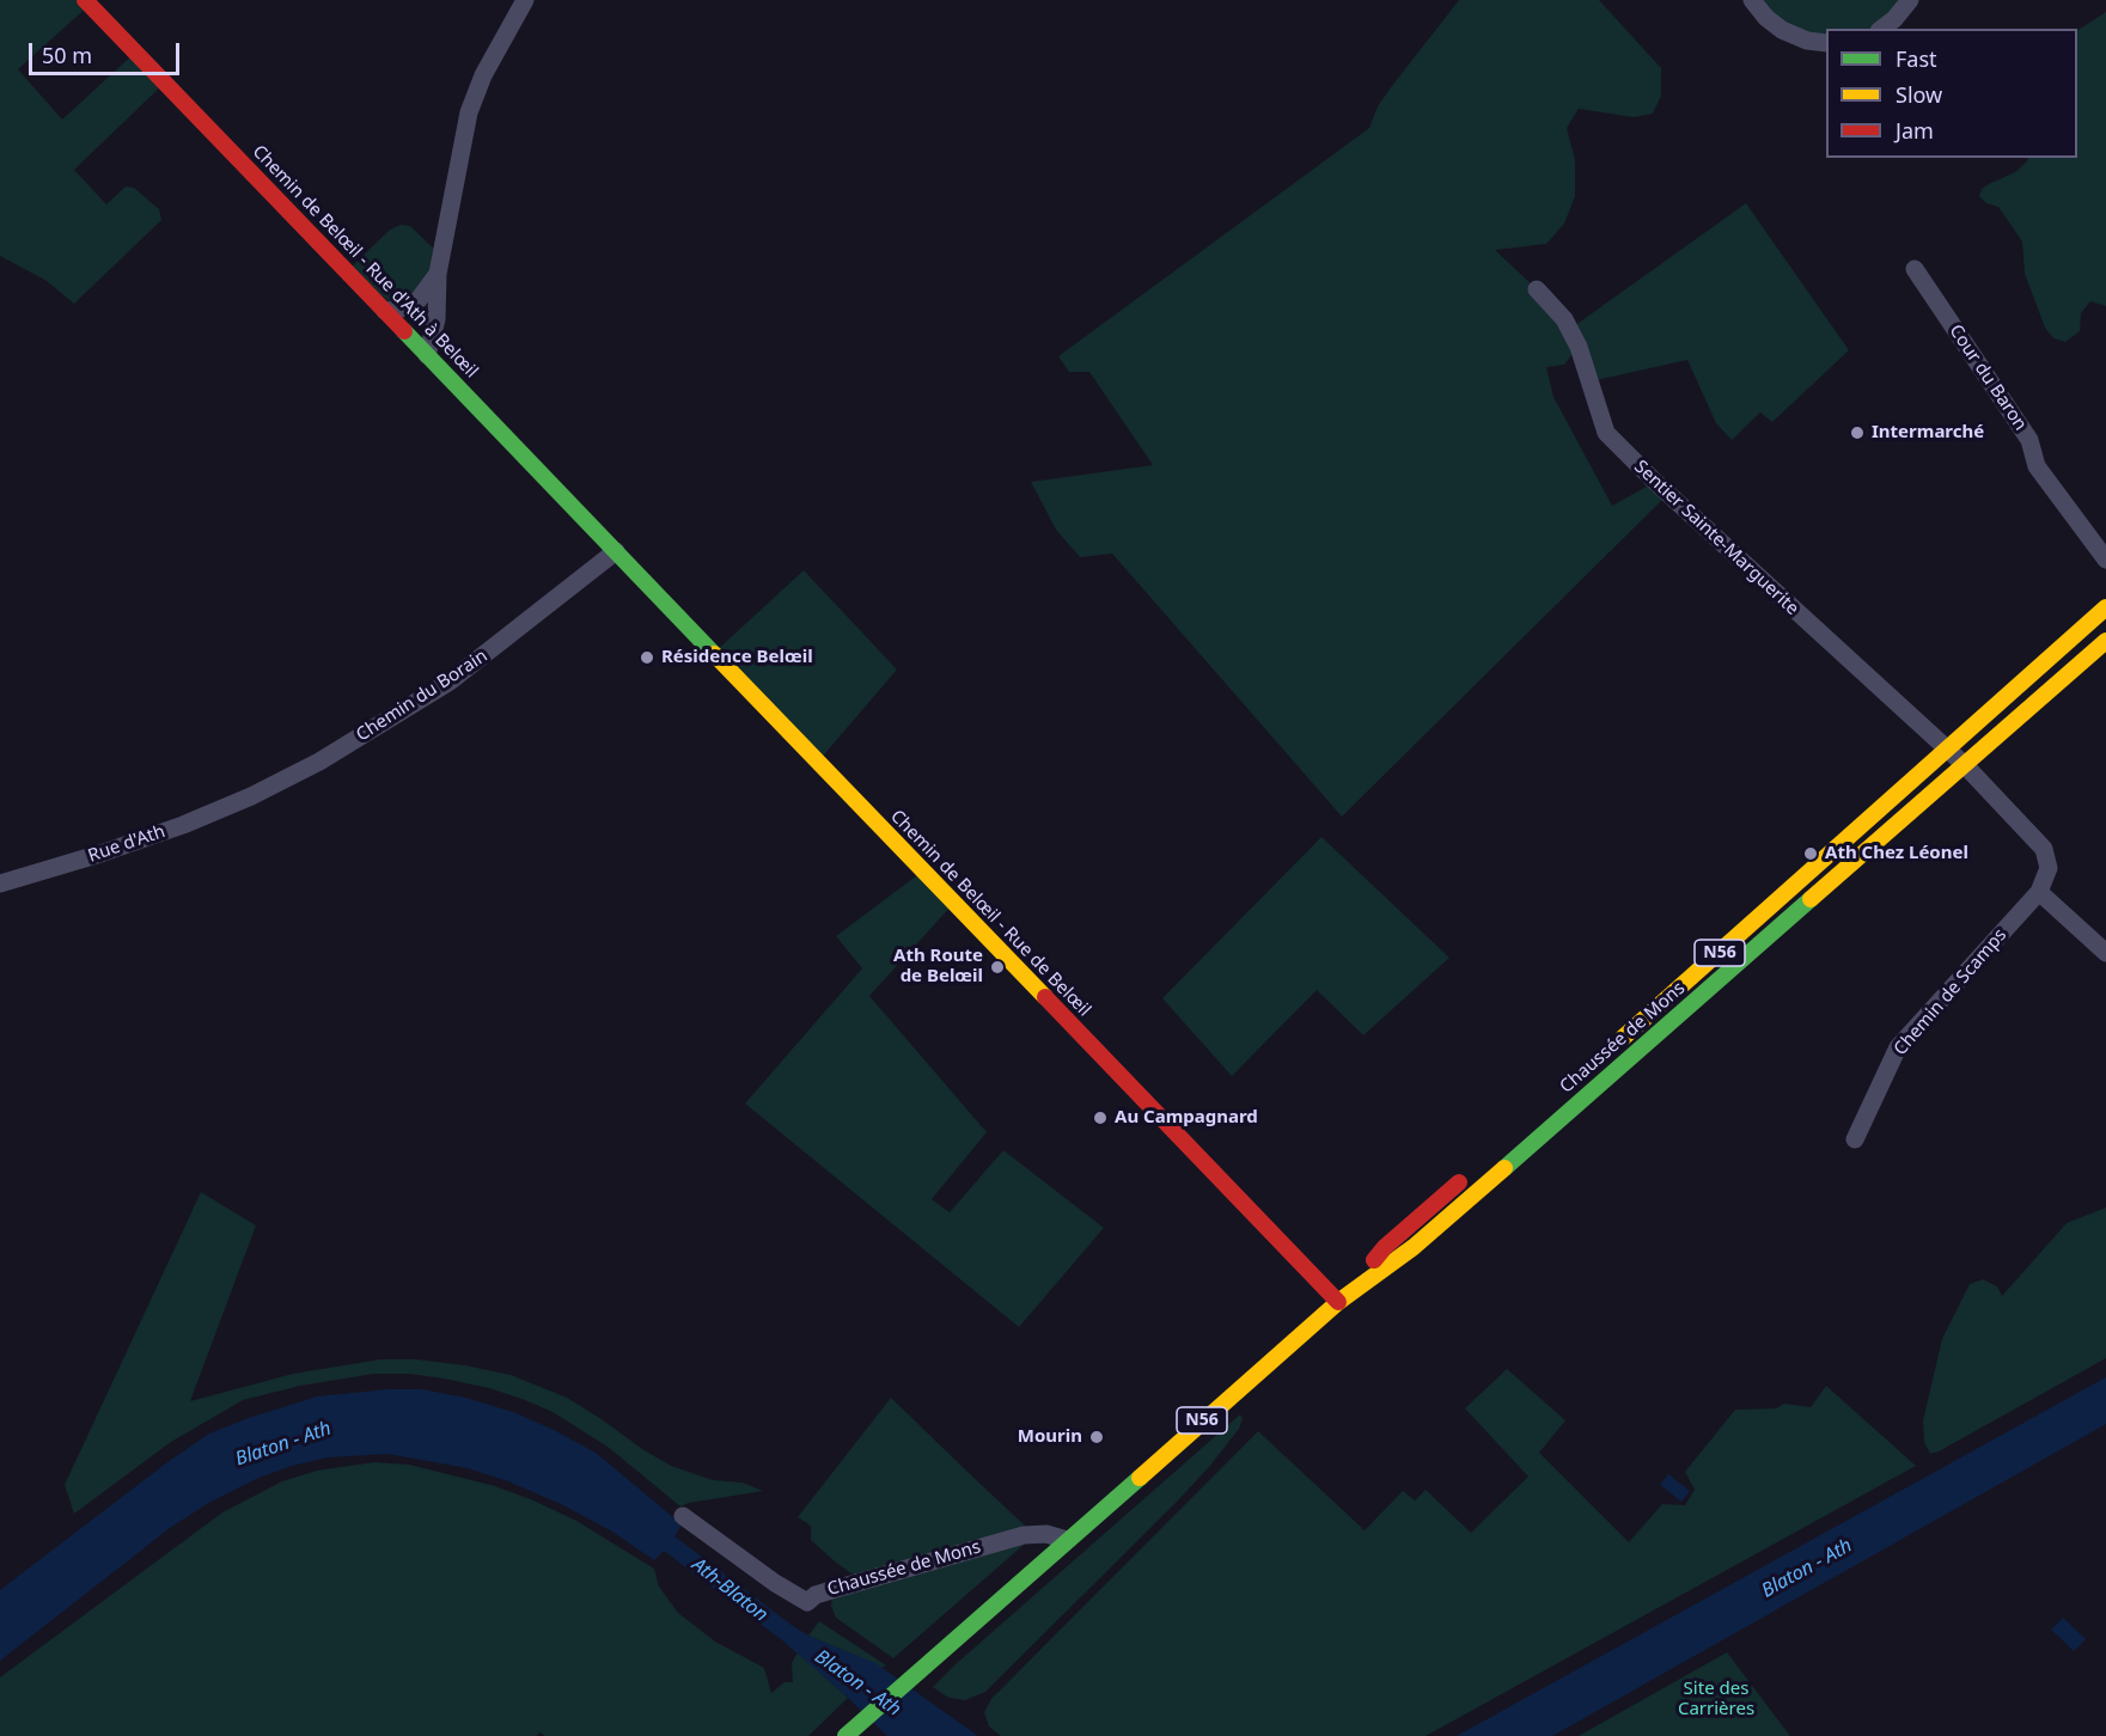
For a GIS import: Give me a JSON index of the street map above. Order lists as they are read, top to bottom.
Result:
{
  "streets": {
    "main road": [
      "Chemin de Belœil - Rue d'Ath à Belœil",
      "Chemin de Belœil - Rue de Belœil",
      "N56",
      "Chaussée de Mons"
    ],
    "street": [
      "Cour du Baron",
      "Sentier Sainte-Marguerite",
      "Chemin du Borain",
      "Rue d'Ath",
      "Chemin de Scamps"
    ]
  },
  "crossings": [
    ["Chemin de Belœil - Rue d'Ath à Belœil", "Chemin du Borain"],
    ["Chemin de Belœil - Rue d'Ath à Belœil", "Chemin de Belœil - Rue de Belœil"],
    ["Sentier Sainte-Marguerite", "Chaussée de Mons"],
    ["Chemin du Borain", "Rue d'Ath"],
    ["Chemin du Borain", "Chemin de Belœil - Rue de Belœil"],
    ["Chemin de Belœil - Rue de Belœil", "Chaussée de Mons"]
  ],
  "water": ["Blaton - Ath", "Ath-Blaton"],
  "parks": ["Site des Carrières"],
  "places": [
    "Intermarché",
    "Résidence Belœil",
    "Ath Chez Léonel",
    "Ath Route de Belœil",
    "Au Campagnard",
    "Mourin"
  ],
  "legend": ["Fast", "Slow", "Jam"],
  "scale_bar": "50 m"
}
